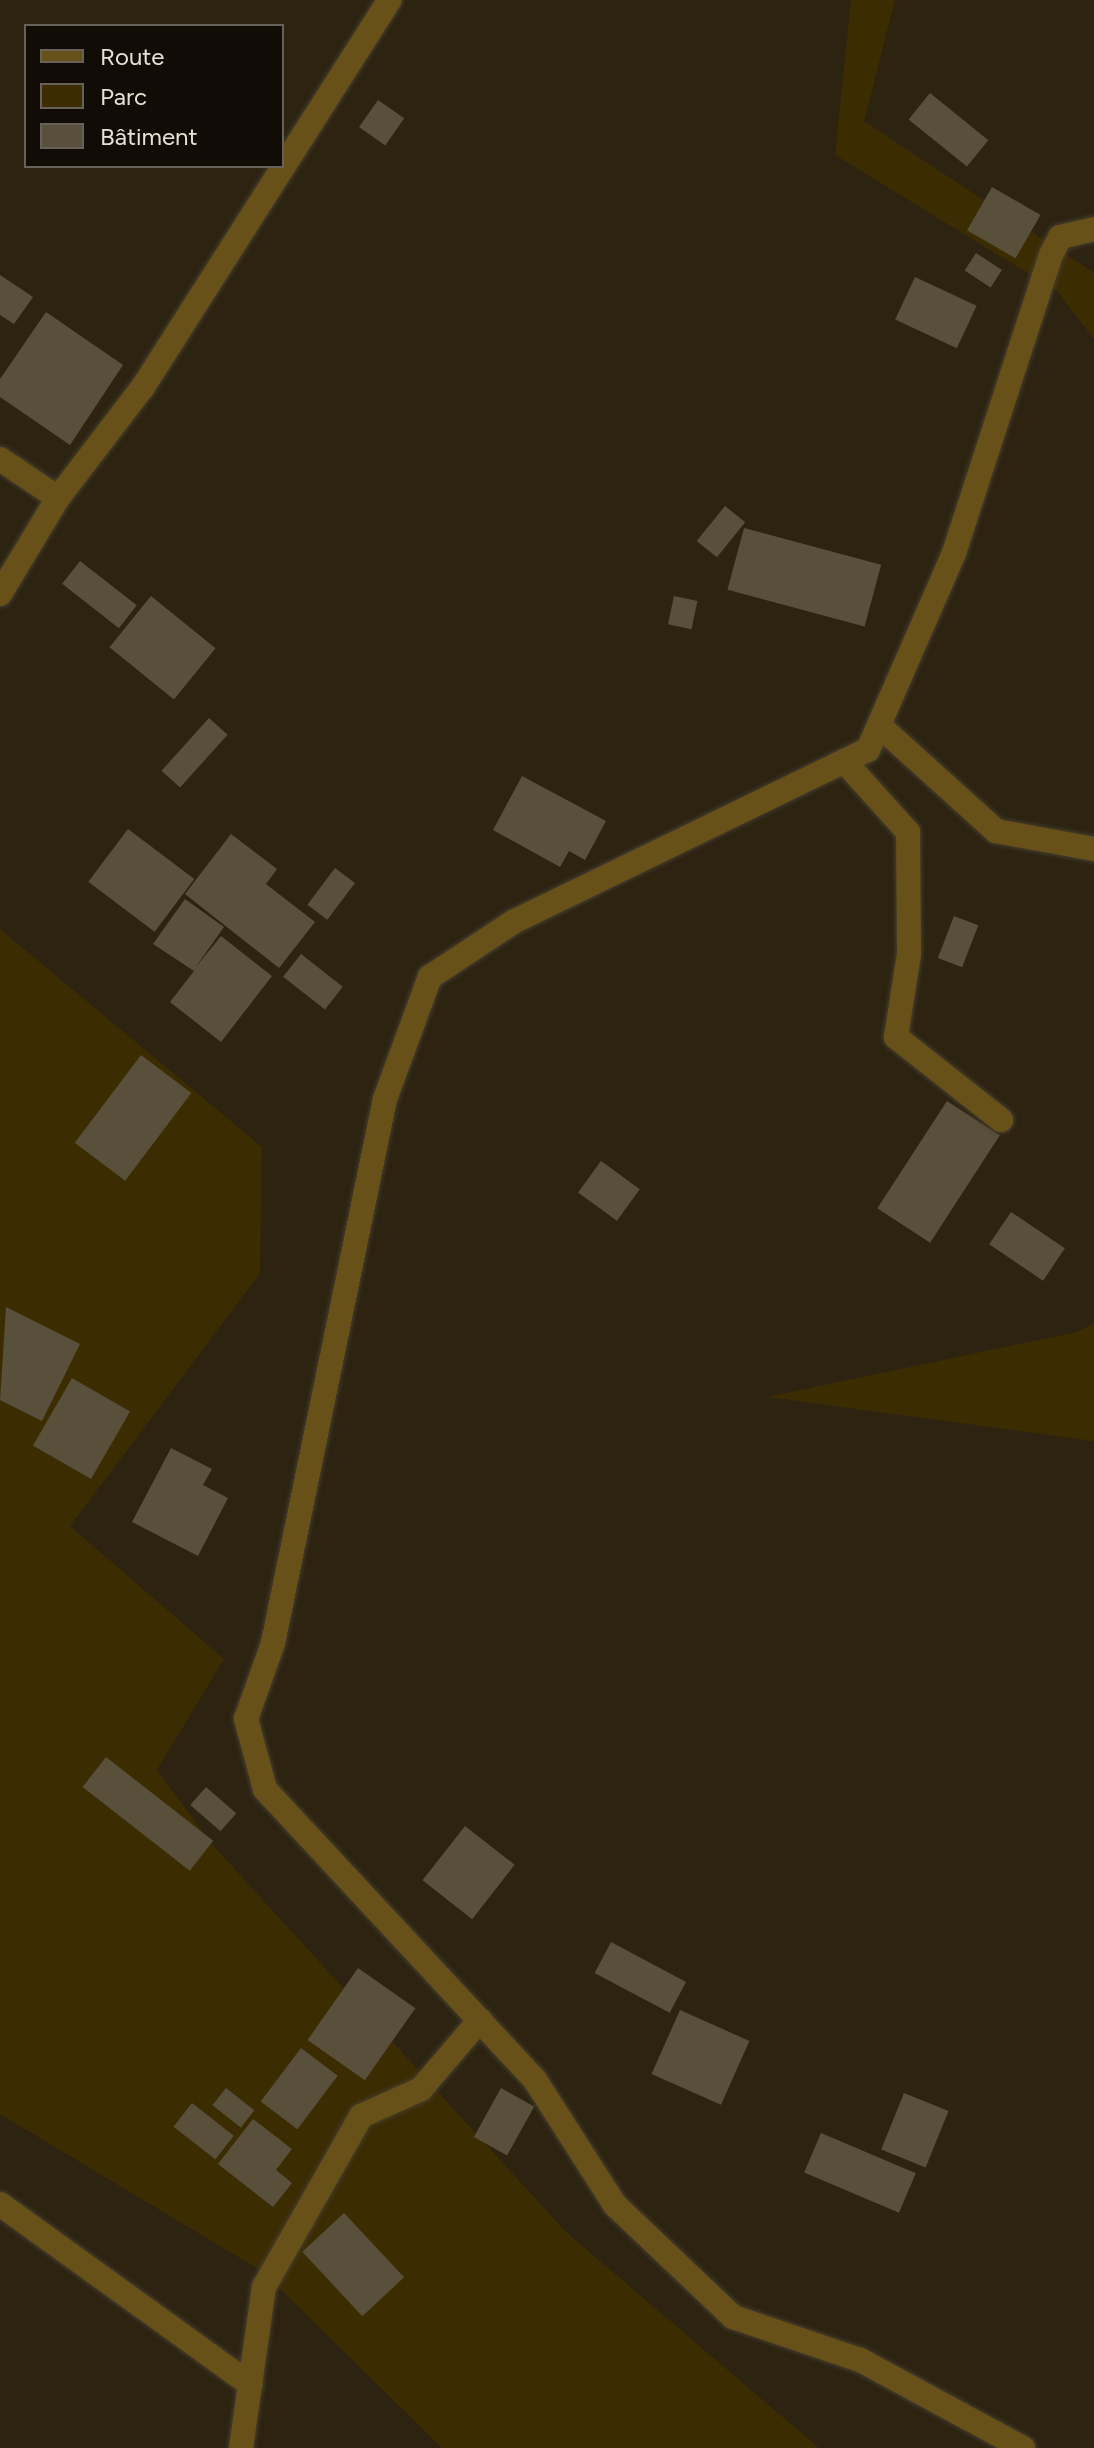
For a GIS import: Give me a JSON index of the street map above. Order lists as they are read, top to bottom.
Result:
{
  "legend": ["Route", "Parc", "Bâtiment"]
}
